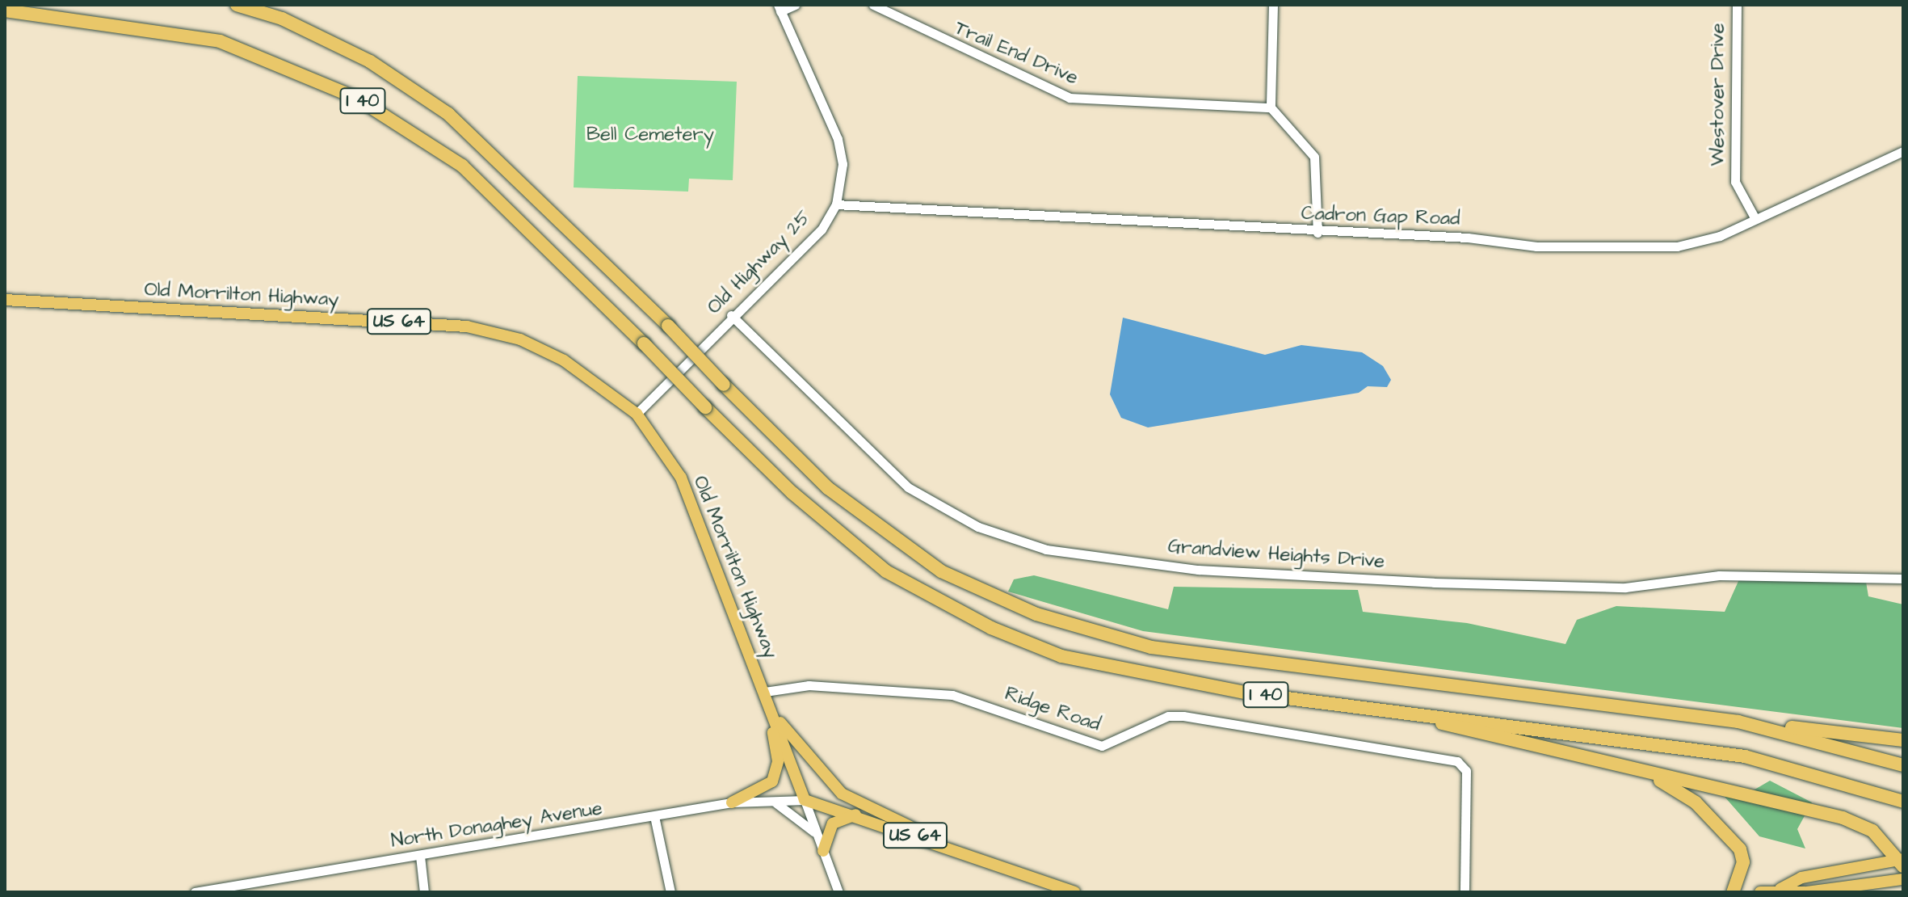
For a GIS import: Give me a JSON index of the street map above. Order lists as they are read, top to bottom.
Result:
{
  "streets": {
    "highway": ["I 40"],
    "main road": ["Old Morrilton Highway", "US 64"],
    "street": [
      "Trail End Drive",
      "Westover Drive",
      "Cadron Gap Road",
      "Old Highway 25",
      "Grandview Heights Drive",
      "Ridge Road",
      "North Donaghey Avenue"
    ]
  },
  "crossings": [
    ["Westover Drive", "Cadron Gap Road"],
    ["Cadron Gap Road", "Old Highway 25"],
    ["Old Highway 25", "Old Morrilton Highway"],
    ["Old Highway 25", "Grandview Heights Drive"],
    ["Old Morrilton Highway", "US 64"],
    ["Old Morrilton Highway", "Ridge Road"],
    ["Old Morrilton Highway", "North Donaghey Avenue"],
    ["US 64", "North Donaghey Avenue"]
  ],
  "parks": ["Bell Cemetery"]
}
